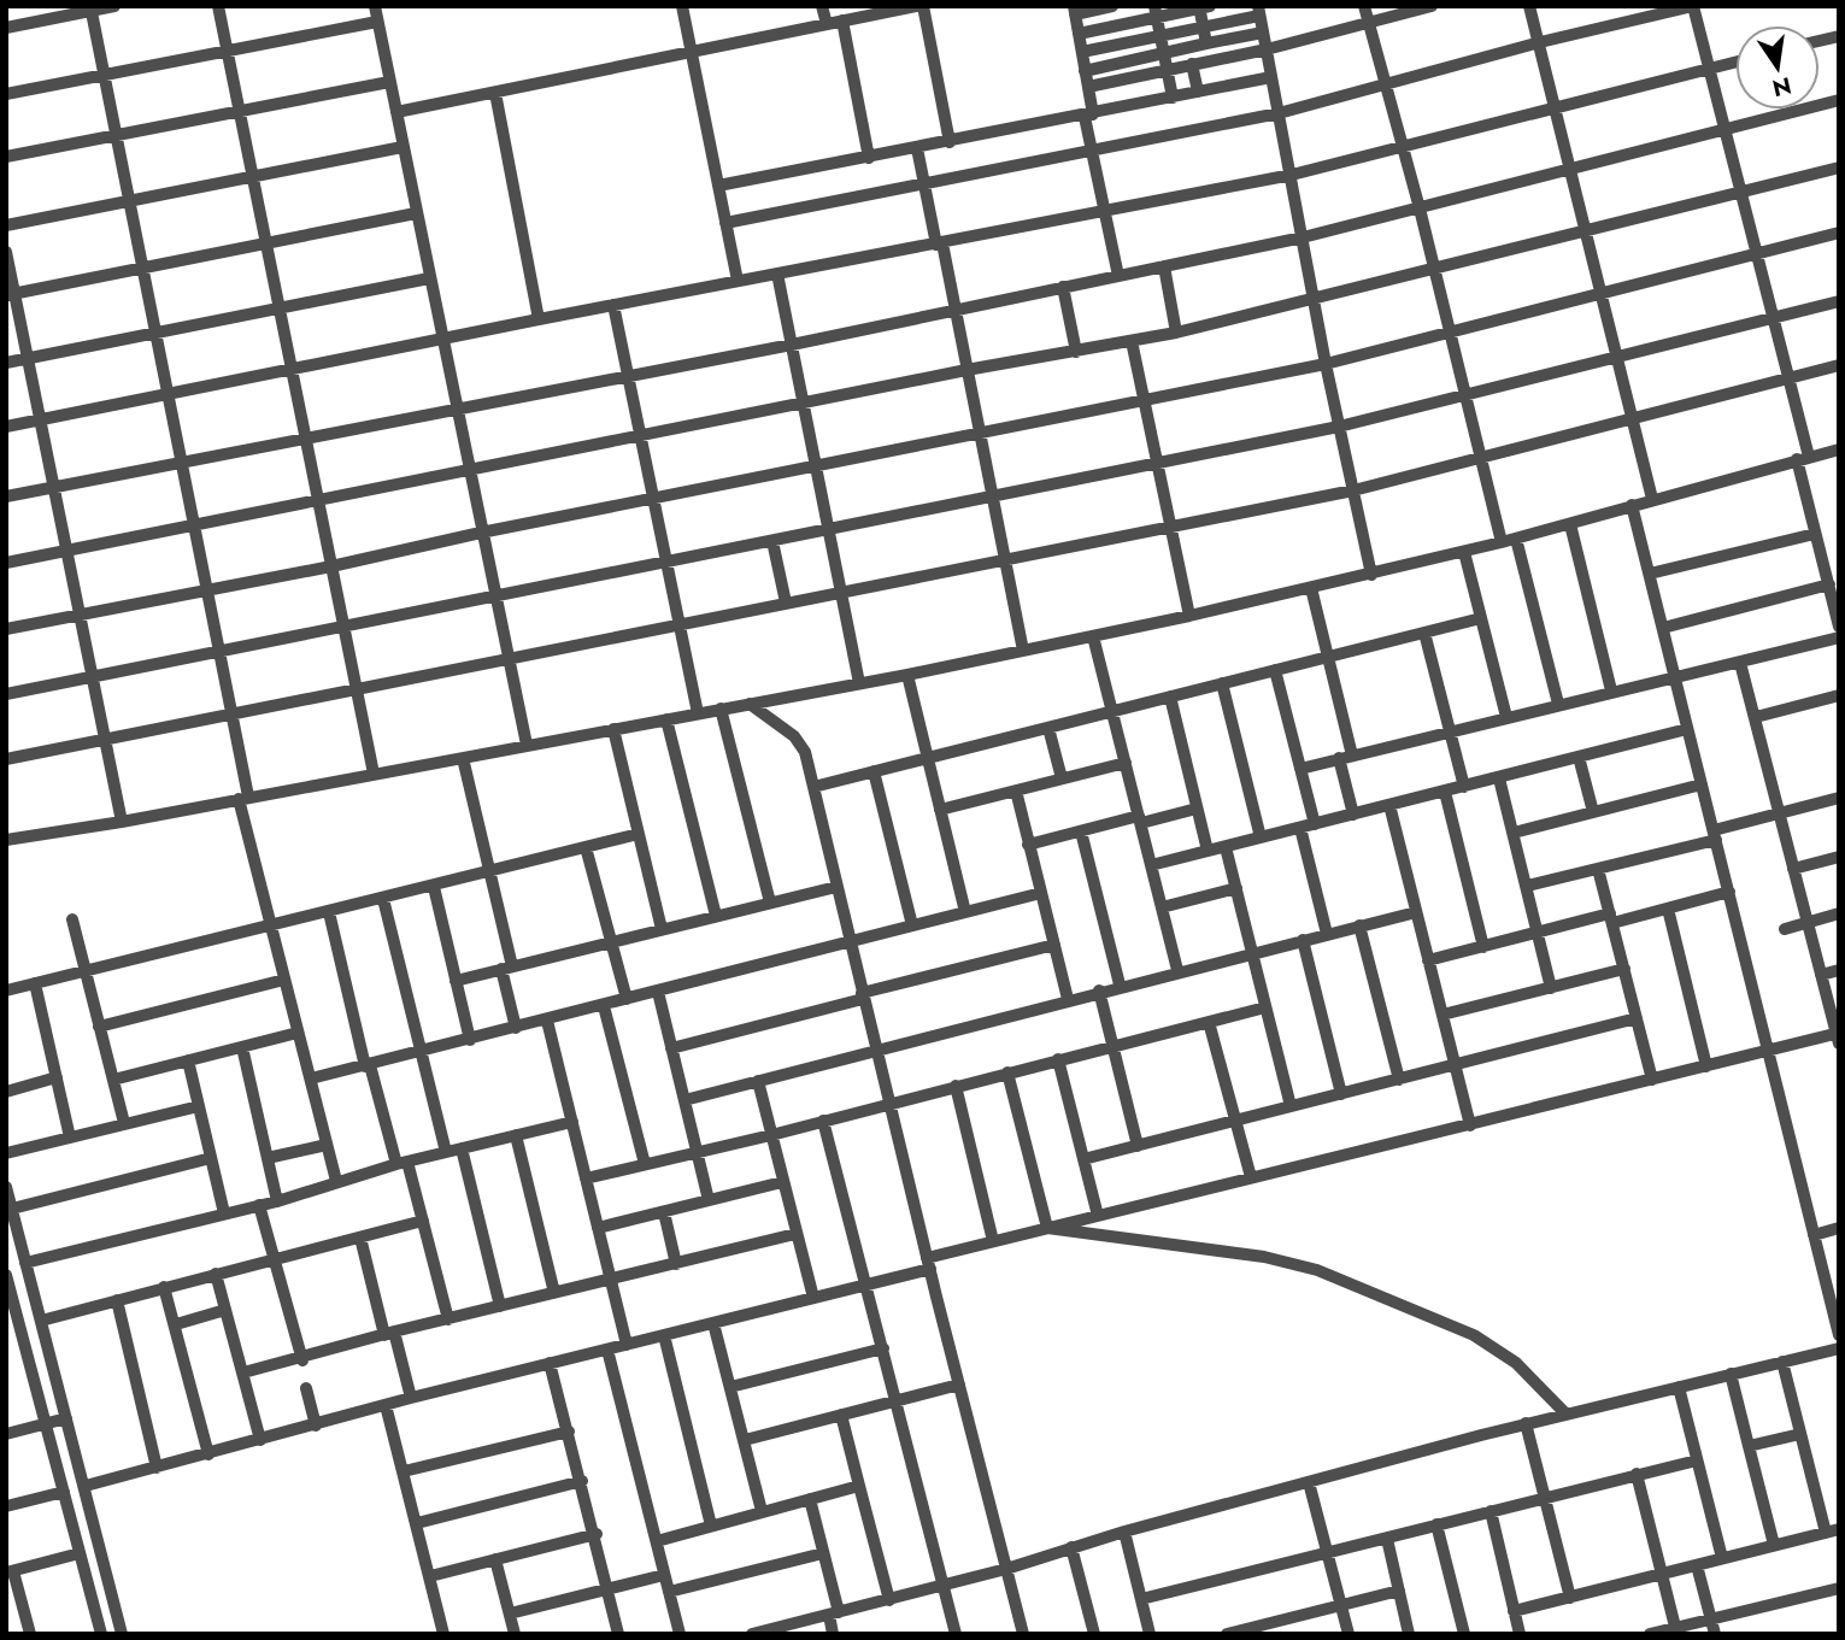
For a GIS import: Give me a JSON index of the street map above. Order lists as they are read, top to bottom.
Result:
{
  "north": "bottom"
}
